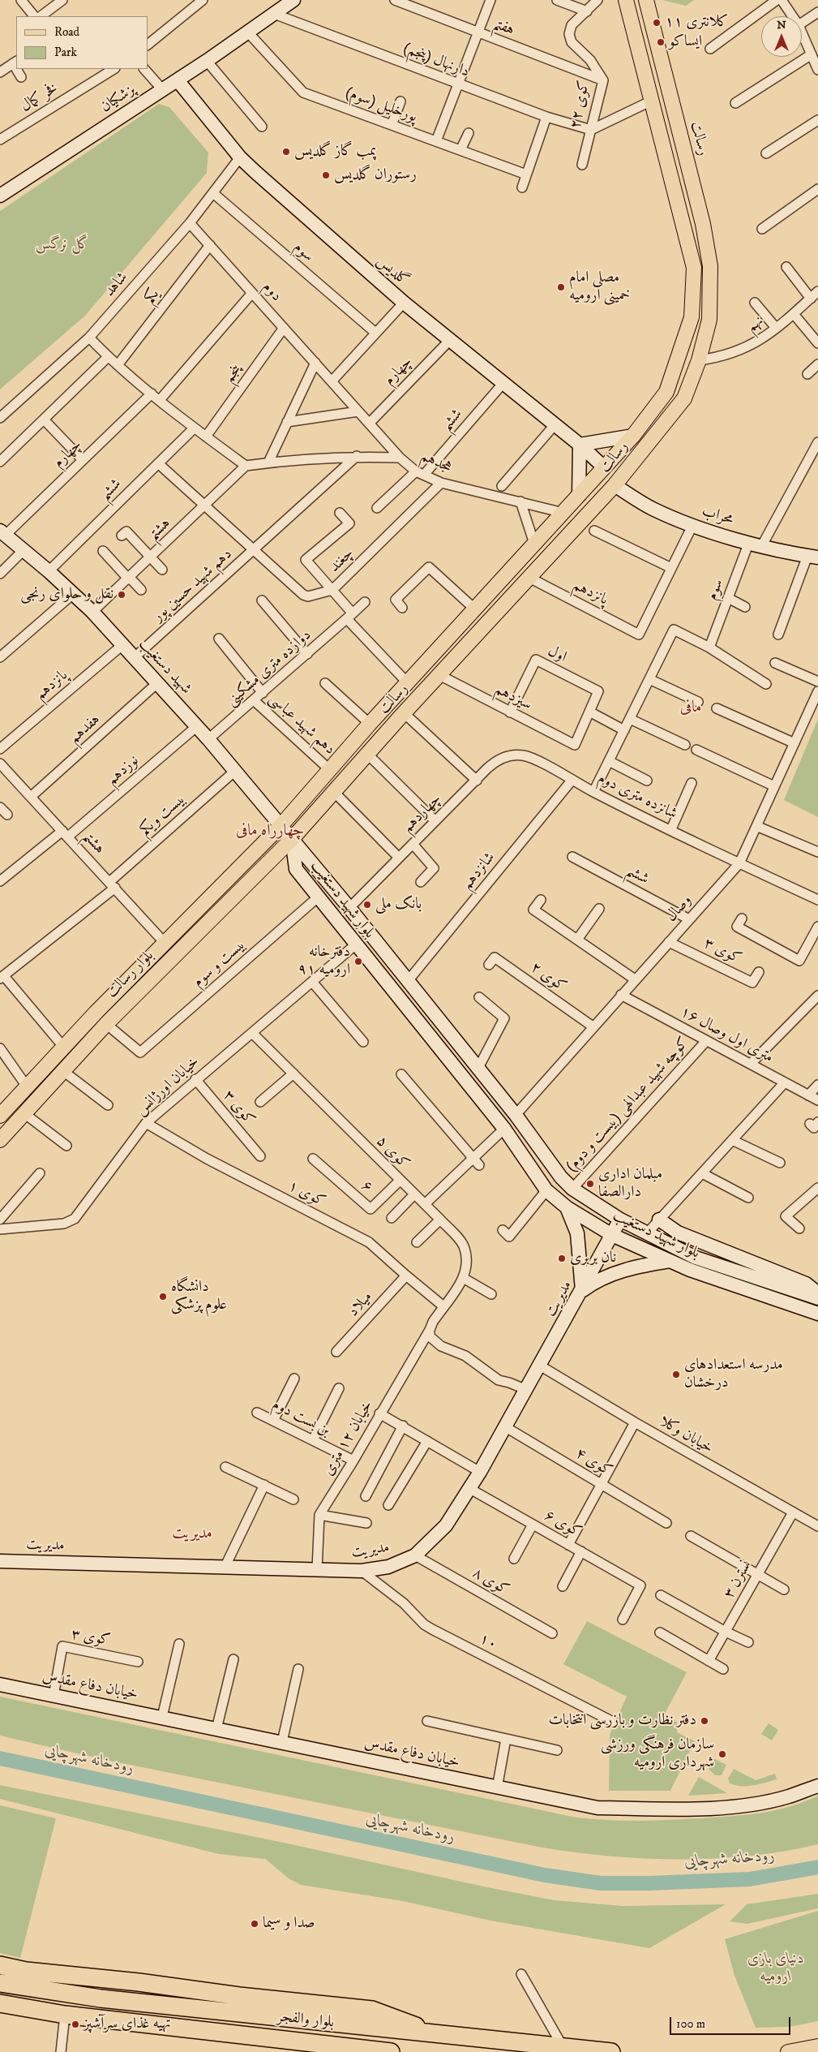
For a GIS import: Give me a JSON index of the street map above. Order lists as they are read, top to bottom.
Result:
{
  "streets": {
    "highway": ["بلوار والفجر"],
    "main road": ["رسالت", "بلوار رسالت"],
    "street": [
      "هفتم",
      "دارنهال (پنجم)",
      "فخر کمال",
      "پزشکیان",
      "کوی ۲۲",
      "پورخلیل (سوم)",
      "سوم",
      "گلدیس",
      "شاهد",
      "دوم",
      "یکم",
      "نهم",
      "چهارم",
      "پنجم",
      "ششم",
      "هجدهم",
      "محراب",
      "هشتم",
      "چغند",
      "دهم شهید حسین پور",
      "پانزدهم",
      "اول",
      "شهید دستغیب",
      "دوازده متری مشکینی",
      "سیزدهم",
      "دهم شهید عباسی",
      "هفدهم",
      "نوزدهم",
      "شانزده متری دوم",
      "چهاردهم",
      "بیست ویکم",
      "شانزدهم",
      "بلوار شهید دستغیب",
      "وصال",
      "کوی ۳",
      "بیست و سوم",
      "کوی ۲",
      "۱۶ متری اول وصال",
      "خیابان اورژانس",
      "کوچه شهید عبدالهی (بیست و دوم)",
      "کوی ۵",
      "۶",
      "کوی ۱",
      "مدیریت",
      "میلاد",
      "بن بست دوم",
      "خیابان وکلا",
      "خیابان ۱۲ متری",
      "کوی ۴",
      "کوی ۶",
      "نسترن ۳",
      "کوی ۸",
      "۱۰",
      "خیابان دفاع مقدس"
    ]
  },
  "crossings": [
    ["هفتم", "کوی ۲۲"],
    ["دارنهال (پنجم)", "پزشکیان"],
    ["دارنهال (پنجم)", "کوی ۲۲"],
    ["پزشکیان", "پورخلیل (سوم)"],
    ["پزشکیان", "گلدیس"],
    ["رسالت", "گلدیس"],
    ["رسالت", "نهم"],
    ["رسالت", "هجدهم"],
    ["رسالت", "محراب"],
    ["رسالت", "پانزدهم"],
    ["رسالت", "شهید دستغیب"],
    ["رسالت", "سیزدهم"],
    ["رسالت", "دهم شهید عباسی"],
    ["رسالت", "بلوار شهید دستغیب"],
    ["رسالت", "بلوار رسالت"],
    ["سوم", "شاهد"],
    ["سوم", "محراب"],
    ["گلدیس", "شاهد"],
    ["گلدیس", "چهارم"],
    ["گلدیس", "ششم"],
    ["شاهد", "دوم"],
    ["دوم", "یکم"],
    ["دوم", "پنجم"],
    ["دوم", "هجدهم"],
    ["چهارم", "هجدهم"],
    ["چهارم", "شهید دستغیب"],
    ["ششم", "هجدهم"],
    ["ششم", "شهید دستغیب"],
    ["ششم", "وصال"],
    ["هجدهم", "چغند"],
    ["هشتم", "شهید دستغیب"],
    ["هشتم", "هفدهم"],
    ["هشتم", "نوزدهم"],
    ["هشتم", "بیست ویکم"],
    ["هشتم", "بلوار رسالت"],
    ["چغند", "دهم شهید حسین پور"],
    ["دهم شهید حسین پور", "شهید دستغیب"],
    ["پانزدهم", "شهید دستغیب"],
    ["اول", "سیزدهم"],
    ["شهید دستغیب", "دوازده متری مشکینی"],
    ["شهید دستغیب", "هفدهم"],
    ["شهید دستغیب", "نوزدهم"],
    ["شهید دستغیب", "بیست ویکم"],
    ["شهید دستغیب", "بلوار شهید دستغیب"],
    ["شهید دستغیب", "بلوار رسالت"],
    ["دوازده متری مشکینی", "دهم شهید عباسی"],
    ["شانزده متری دوم", "چهاردهم"],
    ["شانزده متری دوم", "شانزدهم"],
    ["شانزده متری دوم", "وصال"],
    ["چهاردهم", "بلوار شهید دستغیب"],
    ["شانزدهم", "بلوار شهید دستغیب"],
    ["بلوار شهید دستغیب", "وصال"],
    ["بلوار شهید دستغیب", "بیست و سوم"],
    ["بلوار شهید دستغیب", "بلوار رسالت"],
    ["بلوار شهید دستغیب", "خیابان اورژانس"],
    ["بلوار شهید دستغیب", "کوچه شهید عبدالهی (بیست و دوم)"],
    ["بلوار شهید دستغیب", "مدیریت"],
    ["وصال", "کوی ۳"],
    ["وصال", "کوی ۲"],
    ["وصال", "۱۶ متری اول وصال"],
    ["کوی ۳", "خیابان اورژانس"],
    ["کوی ۳", "خیابان دفاع مقدس"],
    ["بیست و سوم", "بلوار رسالت"],
    ["۱۶ متری اول وصال", "کوچه شهید عبدالهی (بیست و دوم)"],
    ["خیابان اورژانس", "کوی ۵"],
    ["خیابان اورژانس", "کوی ۱"],
    ["کوی ۵", "۶"],
    ["کوی ۵", "کوی ۱"],
    ["کوی ۵", "خیابان ۱۲ متری"],
    ["کوی ۱", "میلاد"],
    ["کوی ۱", "خیابان ۱۲ متری"],
    ["مدیریت", "خیابان وکلا"],
    ["مدیریت", "خیابان ۱۲ متری"],
    ["مدیریت", "کوی ۴"],
    ["مدیریت", "کوی ۶"],
    ["مدیریت", "کوی ۸"],
    ["مدیریت", "۱۰"],
    ["بن بست دوم", "خیابان ۱۲ متری"],
    ["خیابان وکلا", "نسترن ۳"]
  ],
  "districts": ["مافی", "چهارراه مافی", "مدیریت"],
  "water": ["رودخانه شهرچایی"],
  "parks": ["گل نرگس", "دنیای بازی ارومیه"],
  "places": [
    "کلانتری ۱۱",
    "ایساکو",
    "پمب گاز گلدیس",
    "رستوران گلدیس",
    "مصلی امام خمینی ارومیه",
    "نقل و حلوای رنجی",
    "بانک ملی",
    "دفترخانه ۹۱ ارومیه",
    "مبلمان اداری دارالصفا",
    "نان بربری",
    "دانشگاه علوم پزشکی",
    "مدرسه استعدادهای درخشان",
    "دفتر نظارت و بازرسی انتخابات",
    "سازمان فرهنگی ورزشی شهرداری ارومیه",
    "صدا و سیما",
    "تهیه غذای سرآشپز"
  ],
  "legend": ["Road", "Park"],
  "scale_bar": "100 m",
  "north": "top"
}
